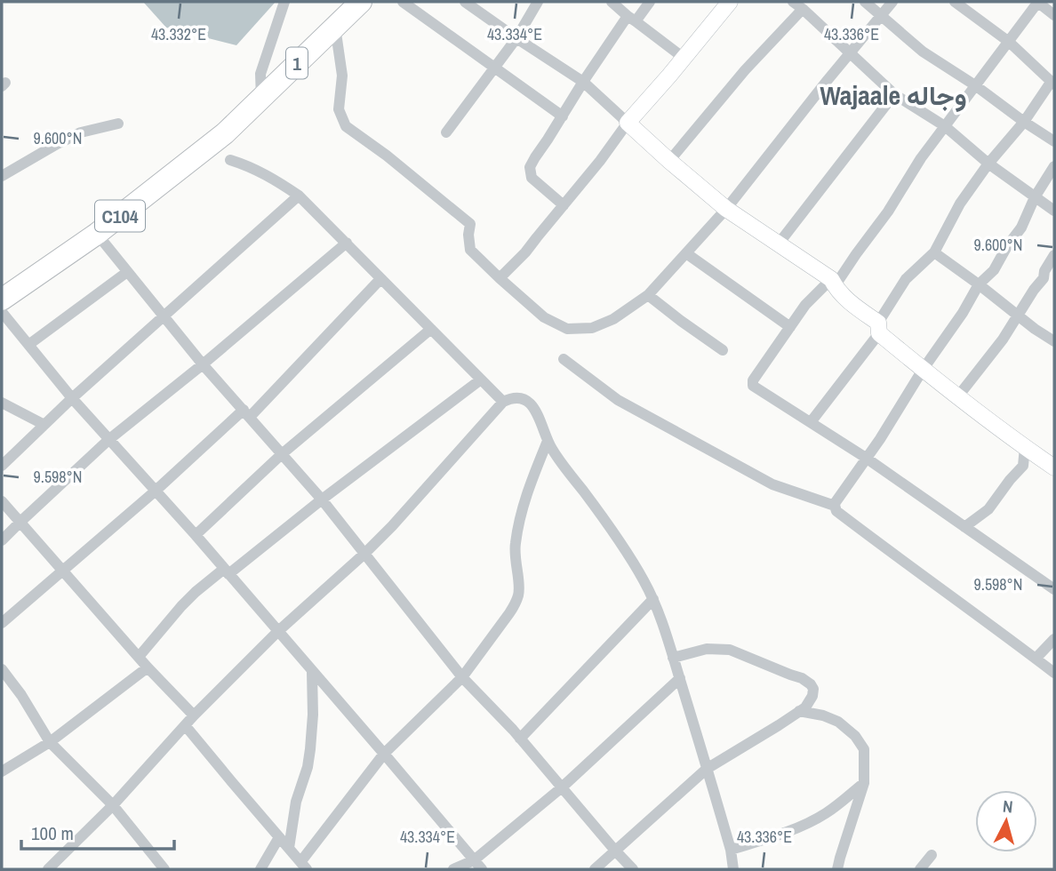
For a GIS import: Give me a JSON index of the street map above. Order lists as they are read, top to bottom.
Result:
{
  "streets": {
    "highway": ["1", "C104"]
  },
  "crossings": [
    ["1", "C104"]
  ],
  "districts": ["Wajaale وجاله"],
  "scale_bar": "100 m",
  "north": "top",
  "coordinates": [
    "43.332°E",
    "43.334°E",
    "43.336°E",
    "9.600°N",
    "9.598°N"
  ]
}
